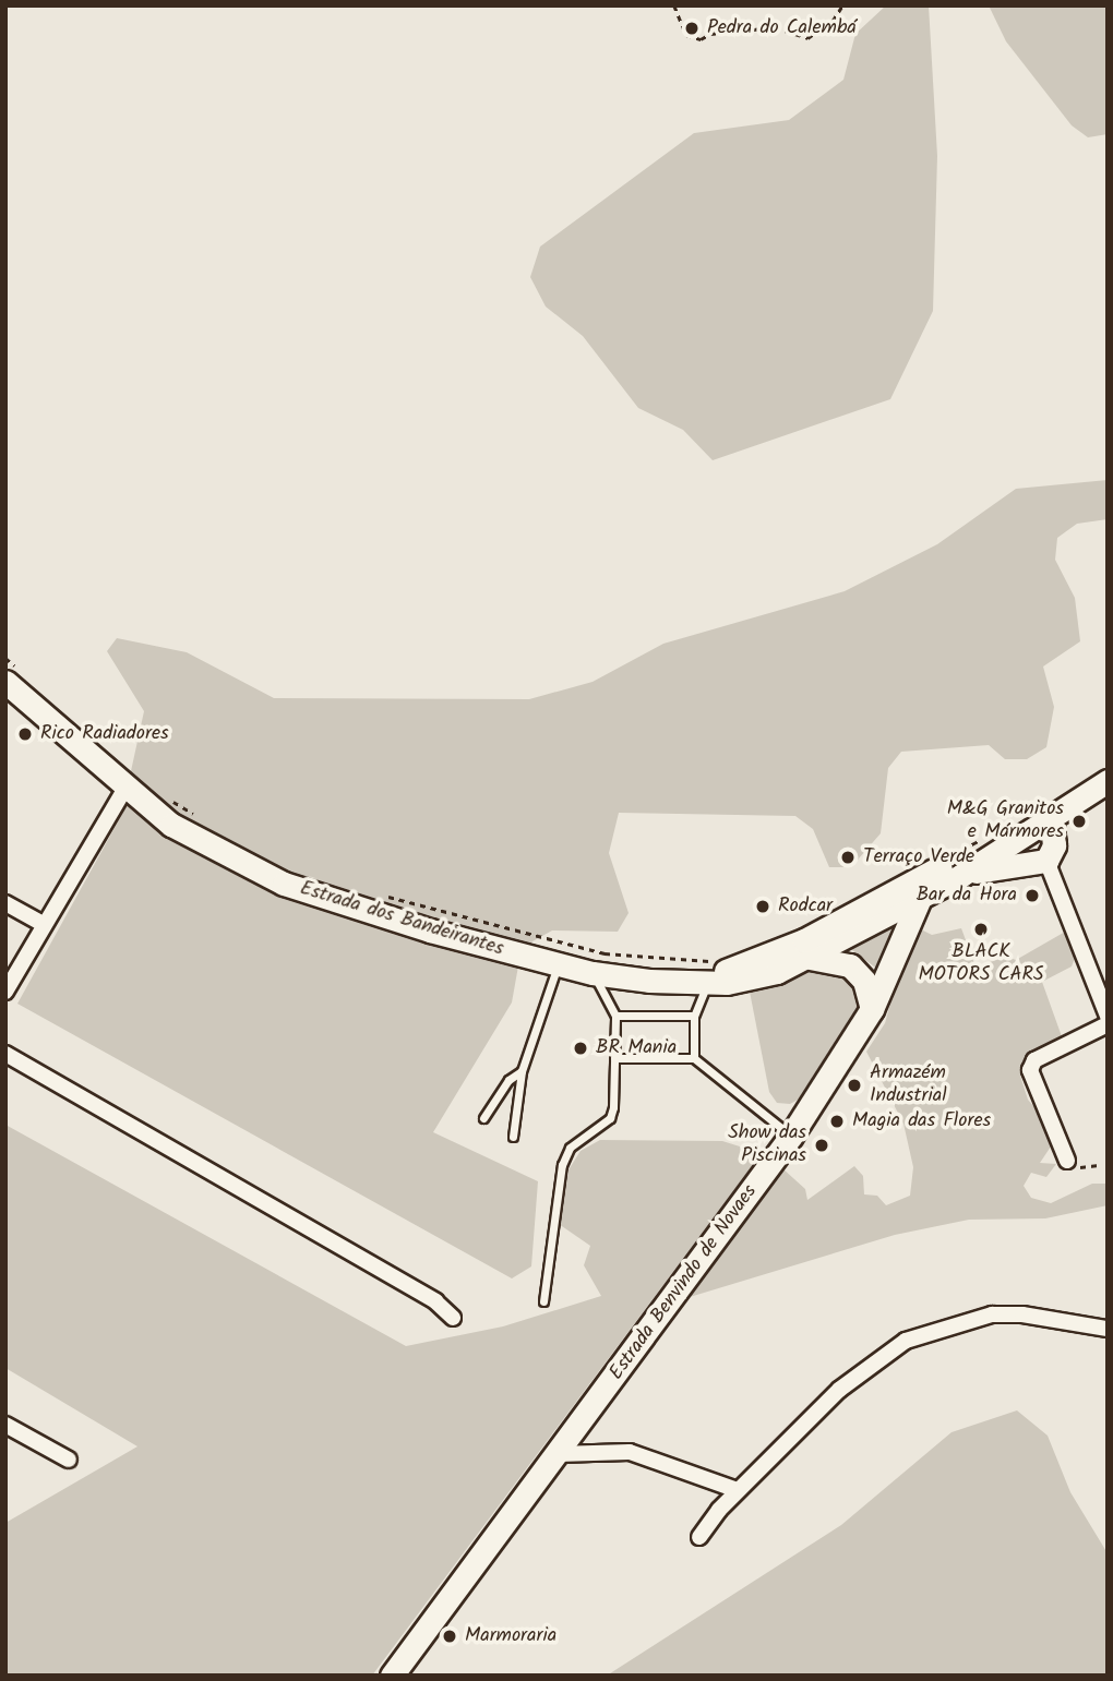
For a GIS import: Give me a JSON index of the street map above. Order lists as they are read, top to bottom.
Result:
{
  "streets": {
    "main road": ["Estrada dos Bandeirantes", "Estrada Benvindo de Novaes"]
  },
  "crossings": [
    ["Estrada dos Bandeirantes", "Estrada Benvindo de Novaes"]
  ],
  "places": [
    "Pedra do Calembá",
    "Rico Radiadores",
    "M&G Granitos e Mármores",
    "Terraço Verde",
    "Bar da Hora",
    "Rodcar",
    "BLACK MOTORS CARS",
    "BR Mania",
    "Armazém Industrial",
    "Magia das Flores",
    "Show das Piscinas",
    "Marmoraria"
  ]
}
